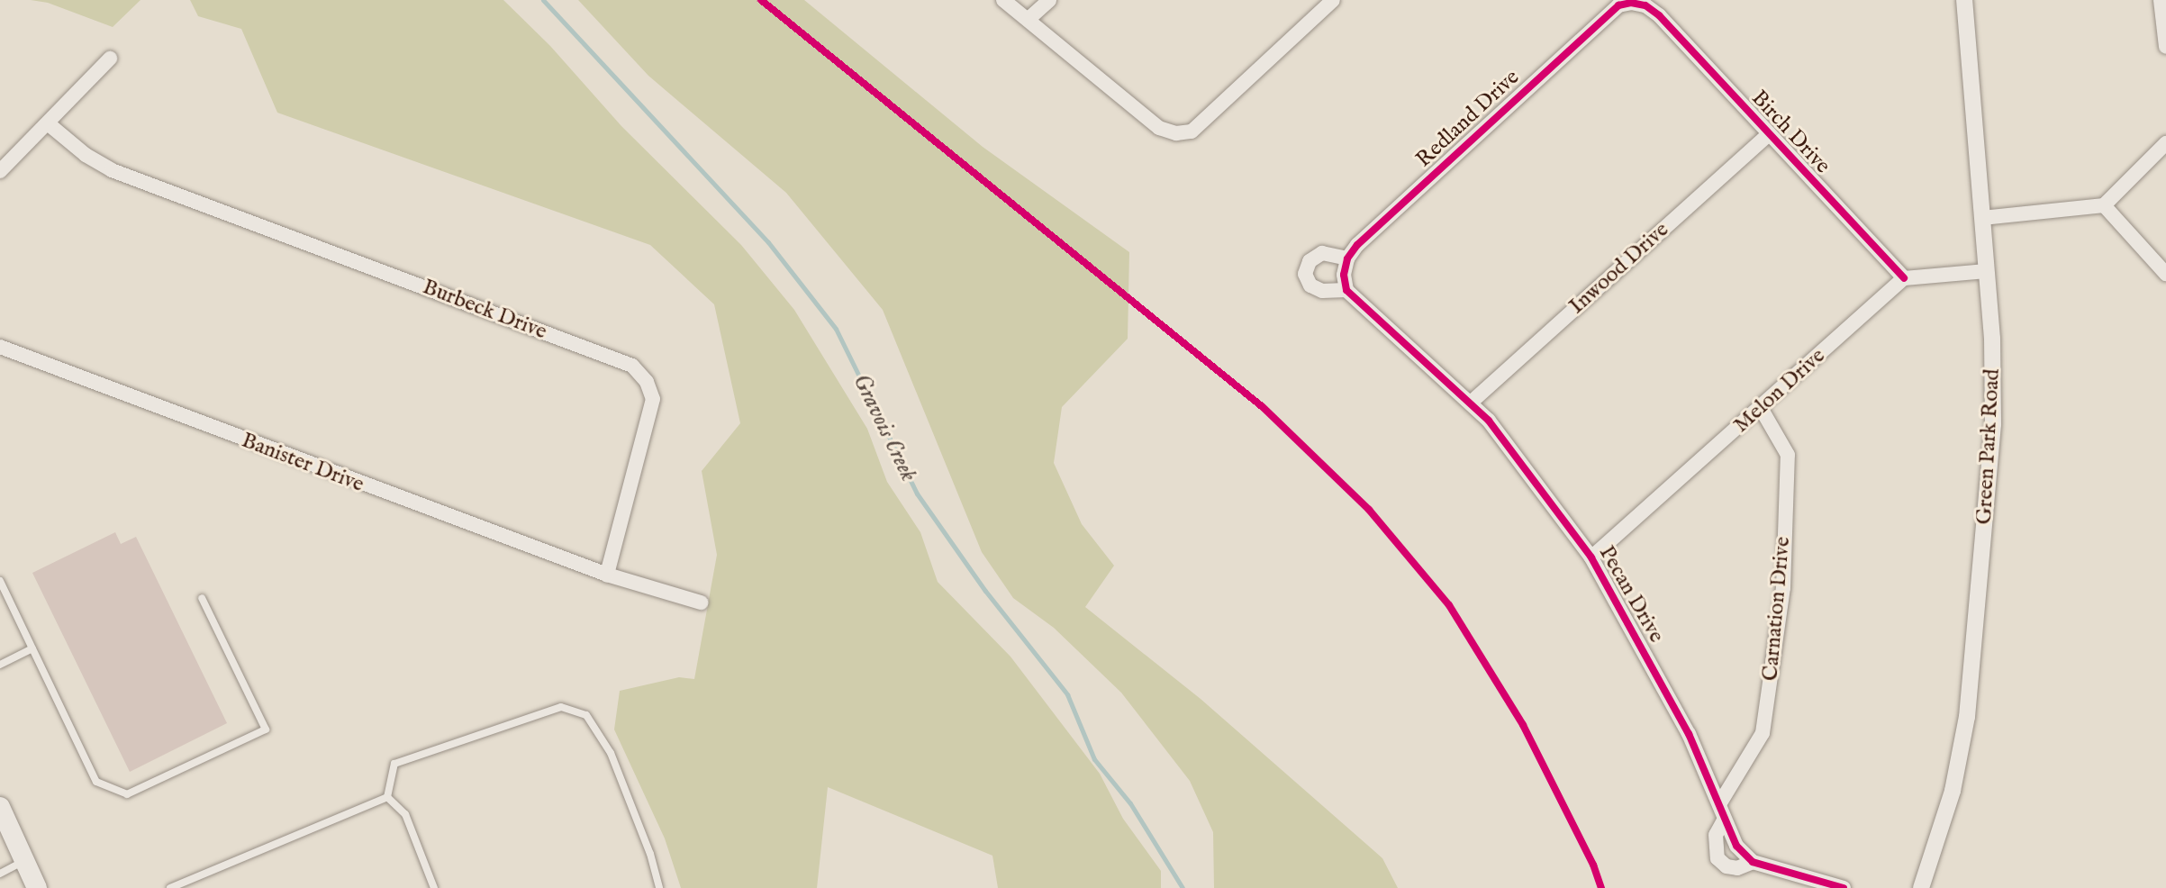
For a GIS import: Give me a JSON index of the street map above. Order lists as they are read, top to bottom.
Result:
{
  "streets": {
    "street": [
      "Redland Drive",
      "Birch Drive",
      "Inwood Drive",
      "Burbeck Drive",
      "Melon Drive",
      "Green Park Road",
      "Banister Drive",
      "Pecan Drive",
      "Carnation Drive"
    ]
  },
  "crossings": [
    ["Redland Drive", "Birch Drive"],
    ["Redland Drive", "Pecan Drive"],
    ["Birch Drive", "Inwood Drive"],
    ["Birch Drive", "Melon Drive"],
    ["Inwood Drive", "Pecan Drive"],
    ["Burbeck Drive", "Banister Drive"],
    ["Melon Drive", "Pecan Drive"],
    ["Melon Drive", "Carnation Drive"],
    ["Pecan Drive", "Carnation Drive"]
  ],
  "water": ["Gravois Creek"]
}
